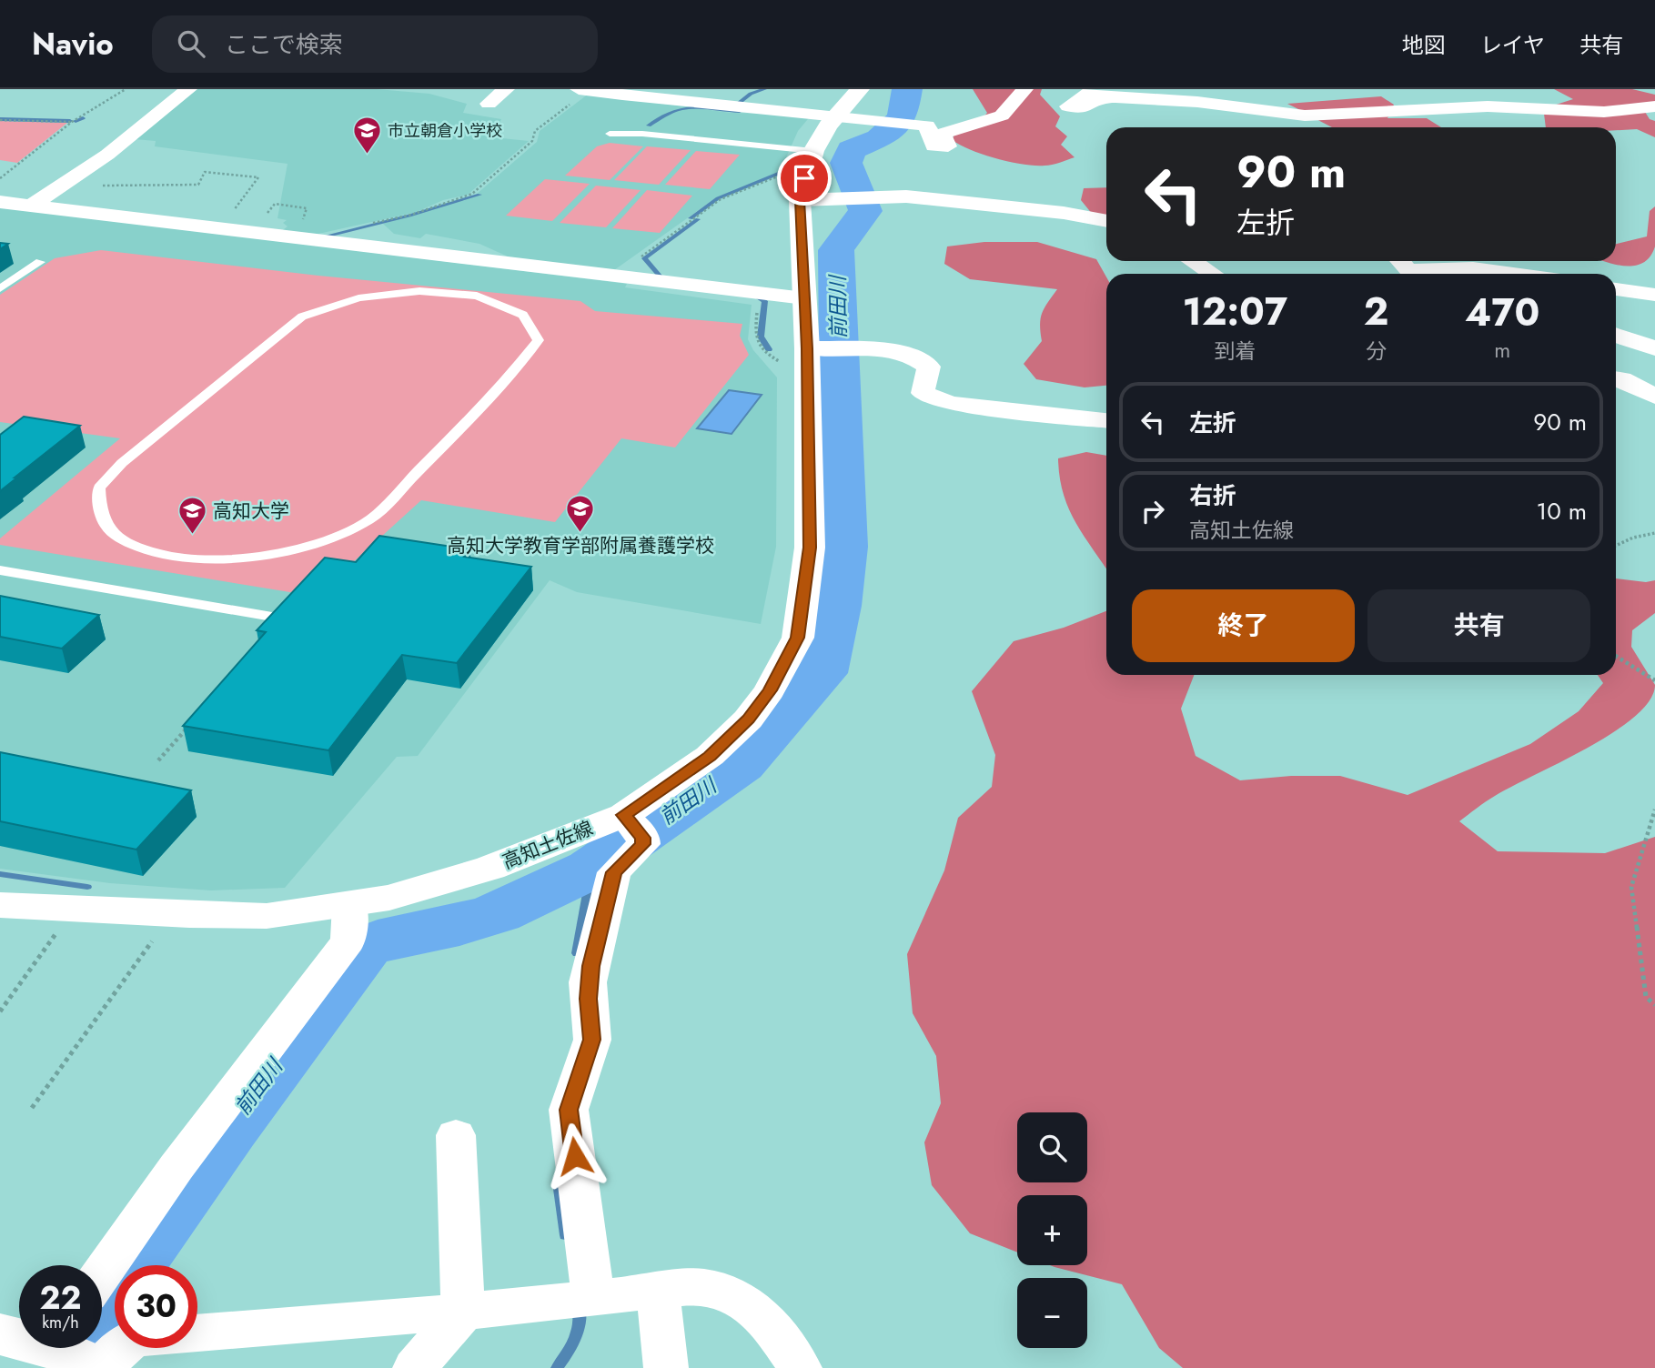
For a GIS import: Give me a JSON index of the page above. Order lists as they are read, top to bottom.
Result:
{
  "streets": {
    "main road": ["高知土佐線"]
  },
  "water": ["前田川"],
  "places": {
    "school or university": ["市立朝倉小学校", "高知大学教育学部附属養護学校", "高知大学"]
  },
  "page": {
    "header": "Navio",
    "search": "ここで検索",
    "nav": ["地図", "レイヤ", "共有"],
    "turn": ["90 m", "左折"],
    "eta": [
      "12:07",
      "到着",
      "2",
      "分",
      "470",
      "m"
    ],
    "list": [
      {
        "name": "左折",
        "value": "90 m"
      },
      {
        "name": "右折",
        "note": "高知土佐線",
        "value": "10 m"
      }
    ],
    "buttons": ["終了", "共有"],
    "map_buttons": ["+", "−"],
    "speed": "22 km/h",
    "limit": "30"
  }
}
